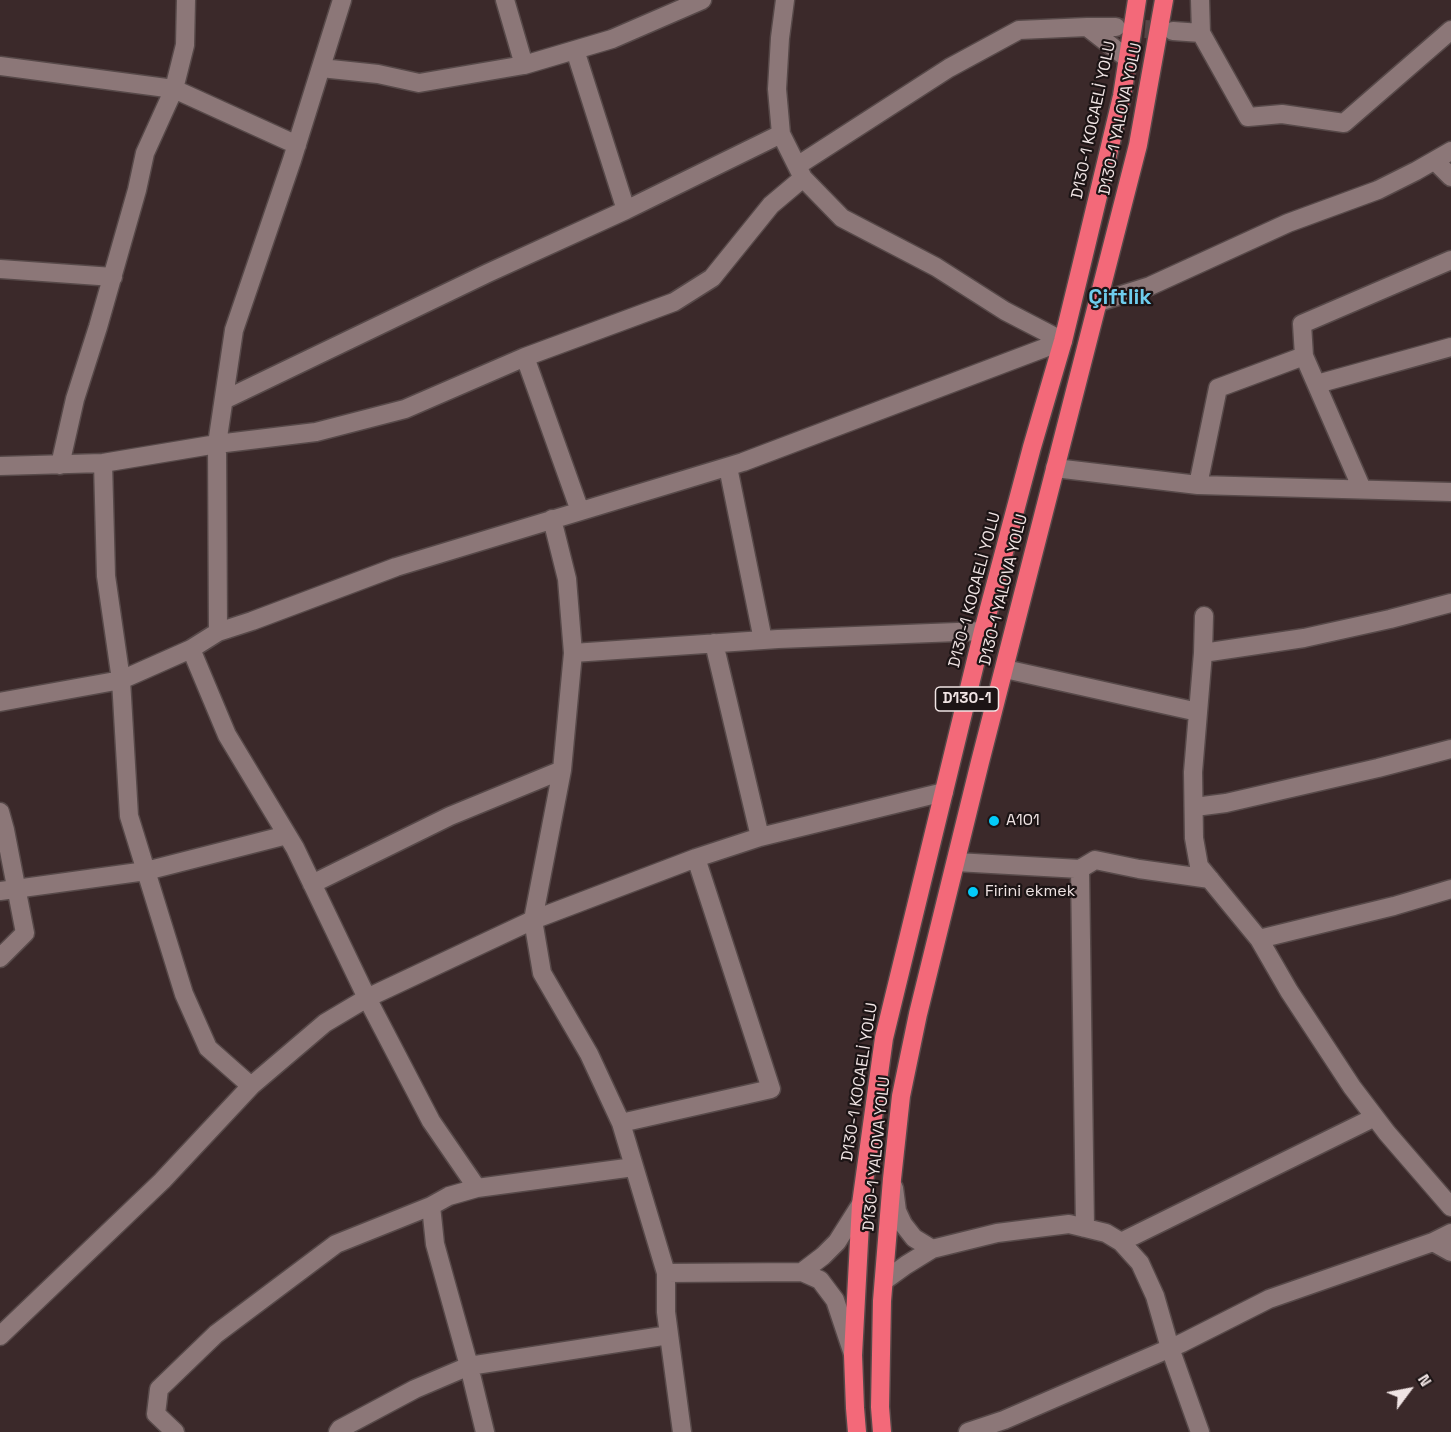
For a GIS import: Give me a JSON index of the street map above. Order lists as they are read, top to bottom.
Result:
{
  "streets": {
    "highway": ["D130-1 YALOVA YOLU", "D130-1 KOCAELİ YOLU", "D130-1"]
  },
  "districts": ["Çiftlik"],
  "places": ["A101", "Firini ekmek"],
  "north": "top right"
}
